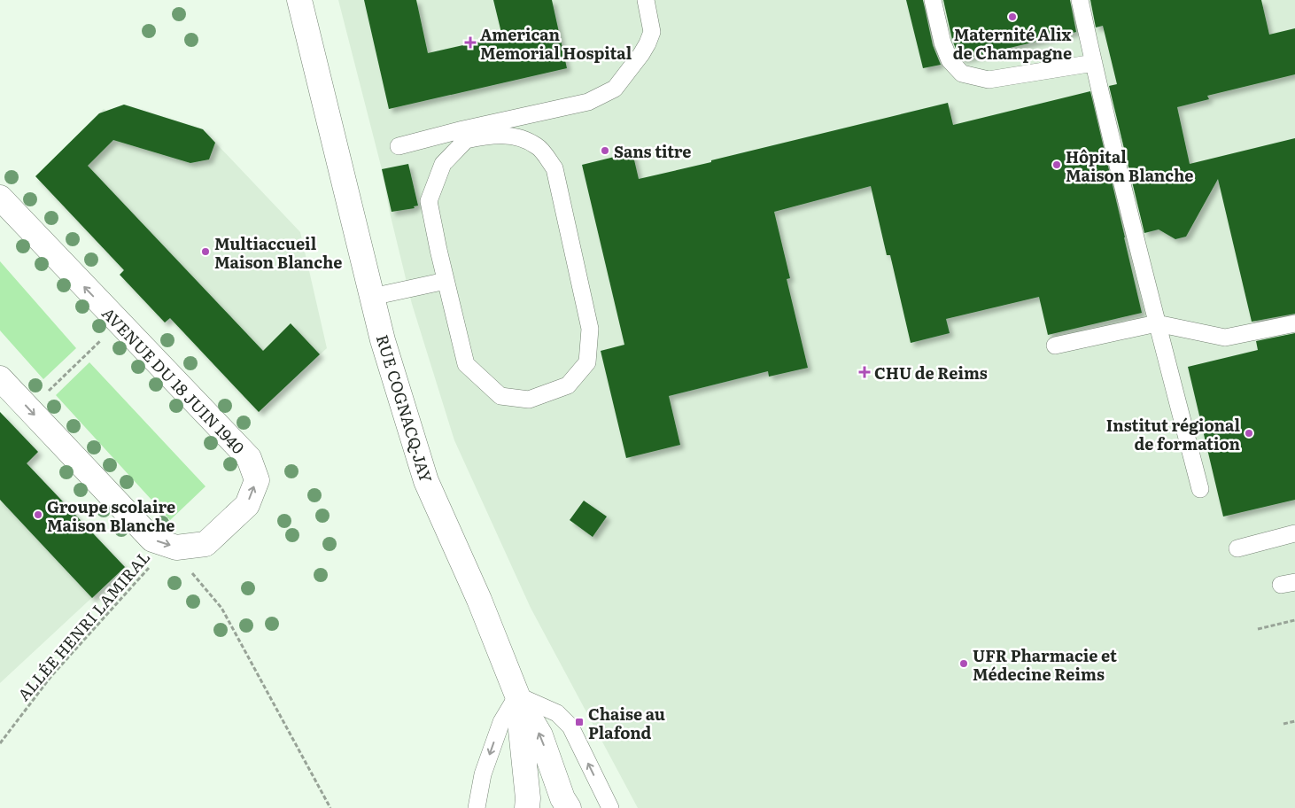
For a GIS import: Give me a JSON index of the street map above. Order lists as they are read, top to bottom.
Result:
{
  "streets": {
    "street": ["AVENUE DU 18 JUIN 1940", "RUE COGNACQ-JAY"],
    "path": ["ALLÉE HENRI LAMIRAL"]
  },
  "crossings": [
    ["AVENUE DU 18 JUIN 1940", "ALLÉE HENRI LAMIRAL"]
  ],
  "places": {
    "other": [
      "Maternité Alix de Champagne",
      "Sans titre",
      "Hôpital Maison Blanche",
      "Multiaccueil Maison Blanche",
      "Institut régional de formation",
      "Groupe scolaire Maison Blanche",
      "UFR Pharmacie et Médecine Reims"
    ],
    "health": ["American Memorial Hospital", "CHU de Reims"],
    "transit": ["Chaise au Plafond"]
  }
}
